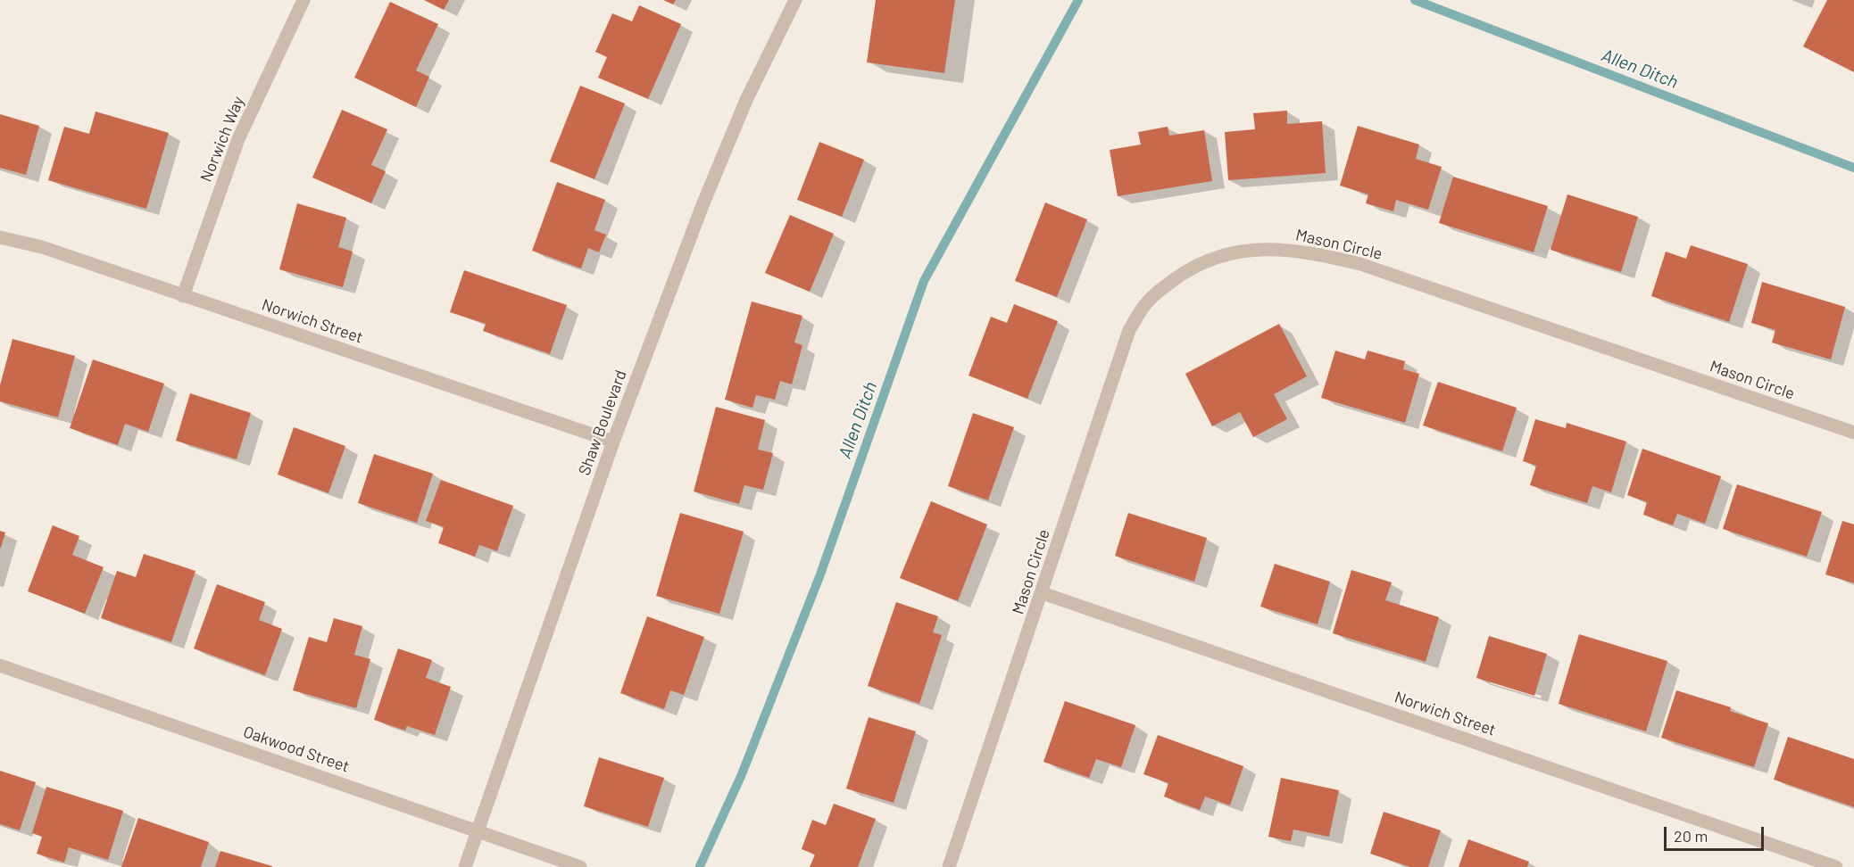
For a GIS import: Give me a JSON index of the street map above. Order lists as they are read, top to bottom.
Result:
{
  "streets": {
    "street": [
      "Norwich Way",
      "Mason Circle",
      "Norwich Street",
      "Shaw Boulevard",
      "Oakwood Street"
    ]
  },
  "crossings": [
    ["Norwich Way", "Norwich Street"],
    ["Mason Circle", "Norwich Street"],
    ["Norwich Street", "Shaw Boulevard"],
    ["Shaw Boulevard", "Oakwood Street"]
  ],
  "water": ["Allen Ditch"],
  "scale_bar": "20 m"
}
